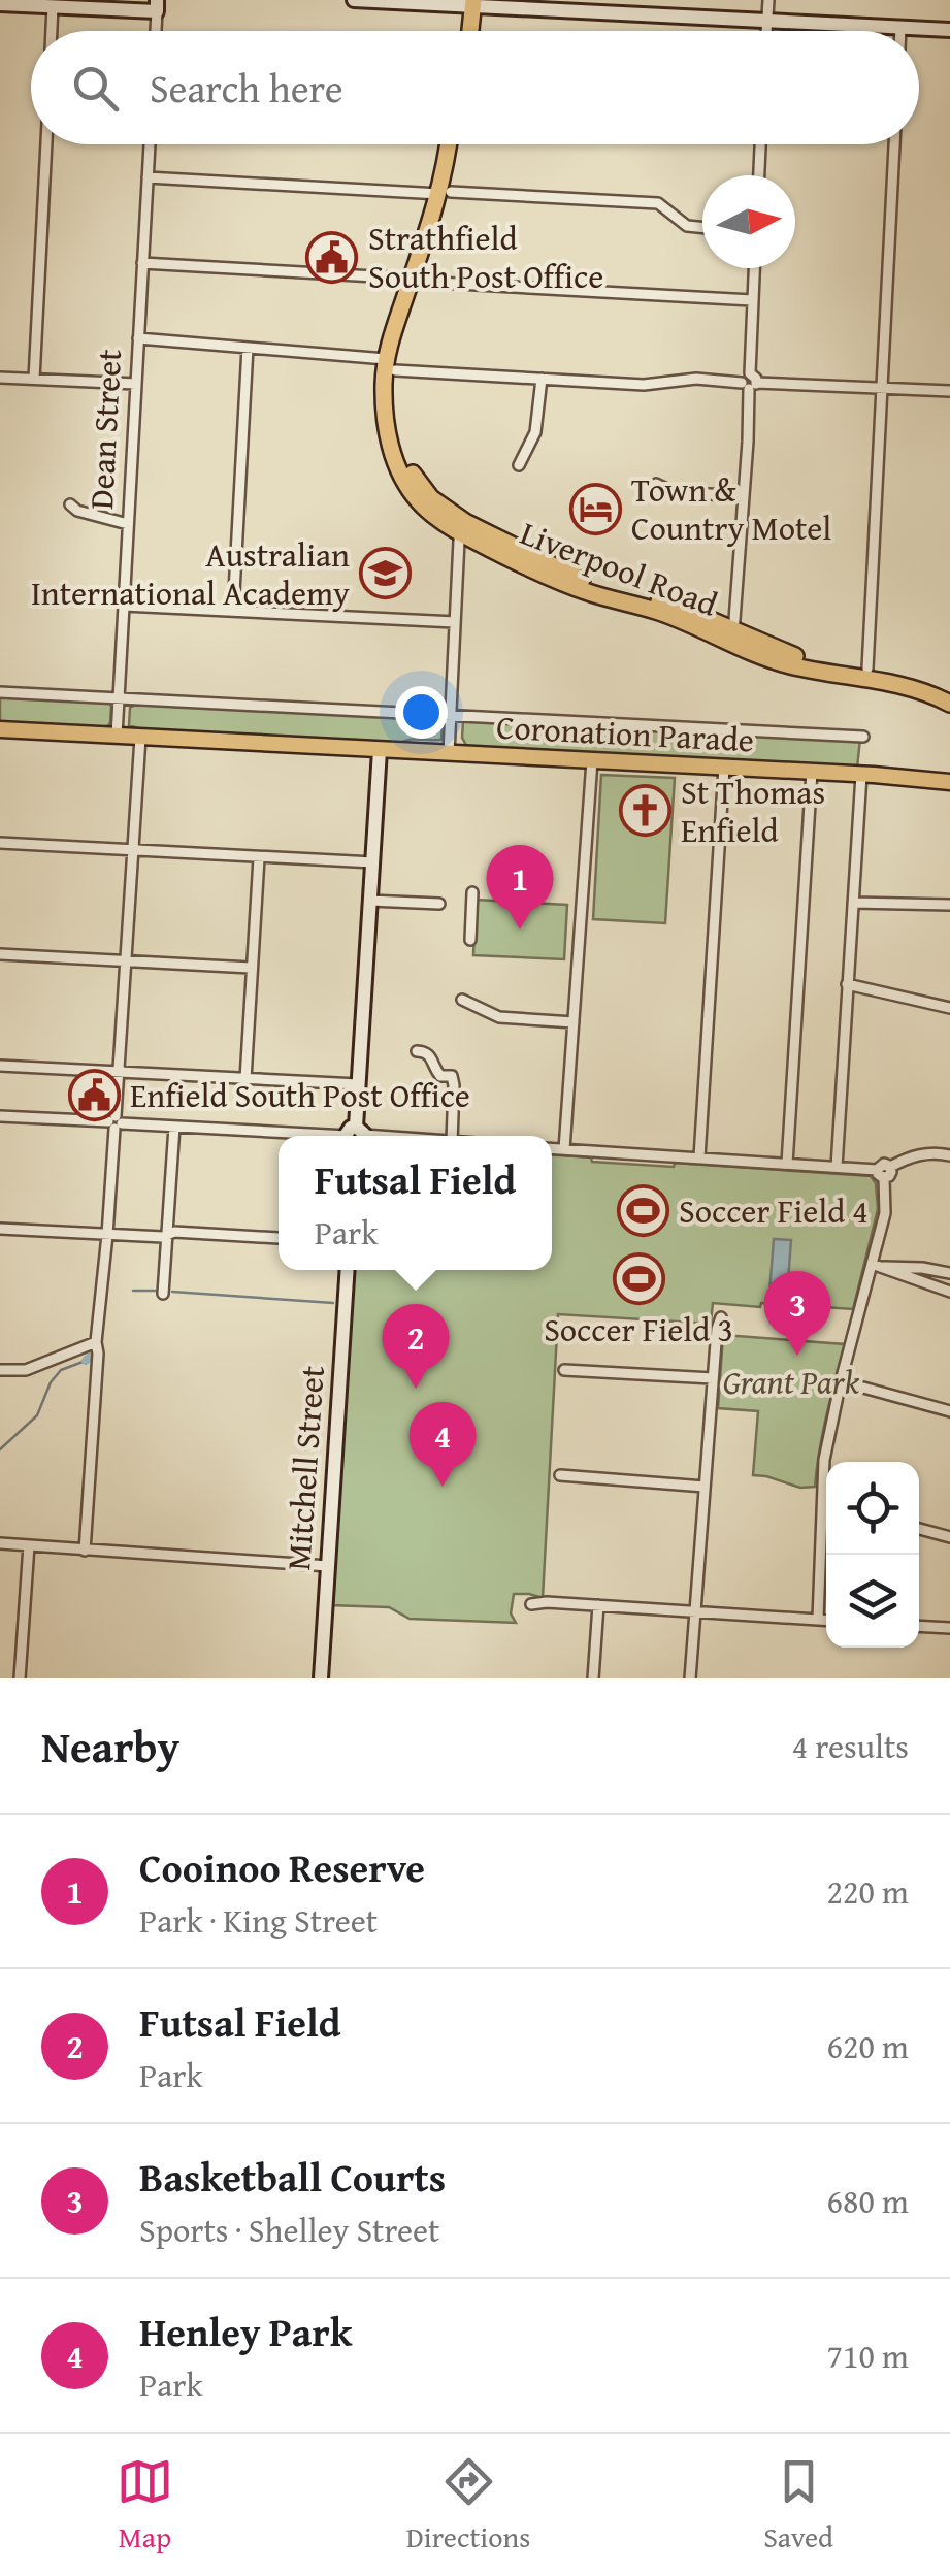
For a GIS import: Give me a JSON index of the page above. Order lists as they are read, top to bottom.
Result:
{
  "streets": {
    "highway": ["Liverpool Road"],
    "main road": ["Coronation Parade"],
    "street": ["Dean Street", "Mitchell Street"]
  },
  "crossings": [
    ["Dean Street", "Coronation Parade"]
  ],
  "parks": ["Grant Park"],
  "places": {
    "public building": ["Strathfield South Post Office", "Enfield South Post Office"],
    "hotel": ["Town & Country Motel"],
    "school or university": ["Australian International Academy"],
    "church": ["St Thomas Enfield"],
    "sports": ["Soccer Field 4", "Soccer Field 3"]
  },
  "north": "right",
  "page": {
    "search": "Search here",
    "pins": [
      "1",
      "3",
      "2",
      "4"
    ],
    "popup": ["Futsal Field", "Park"],
    "heading": ["Nearby", "4 results"],
    "list": [
      {
        "mark": "1",
        "name": "Cooinoo Reserve",
        "note": "Park · King Street",
        "value": "220 m"
      },
      {
        "mark": "2",
        "name": "Futsal Field",
        "note": "Park",
        "value": "620 m"
      },
      {
        "mark": "3",
        "name": "Basketball Courts",
        "note": "Sports · Shelley Street",
        "value": "680 m"
      },
      {
        "mark": "4",
        "name": "Henley Park",
        "note": "Park",
        "value": "710 m"
      }
    ],
    "nav": ["Map", "Directions", "Saved"]
  }
}
